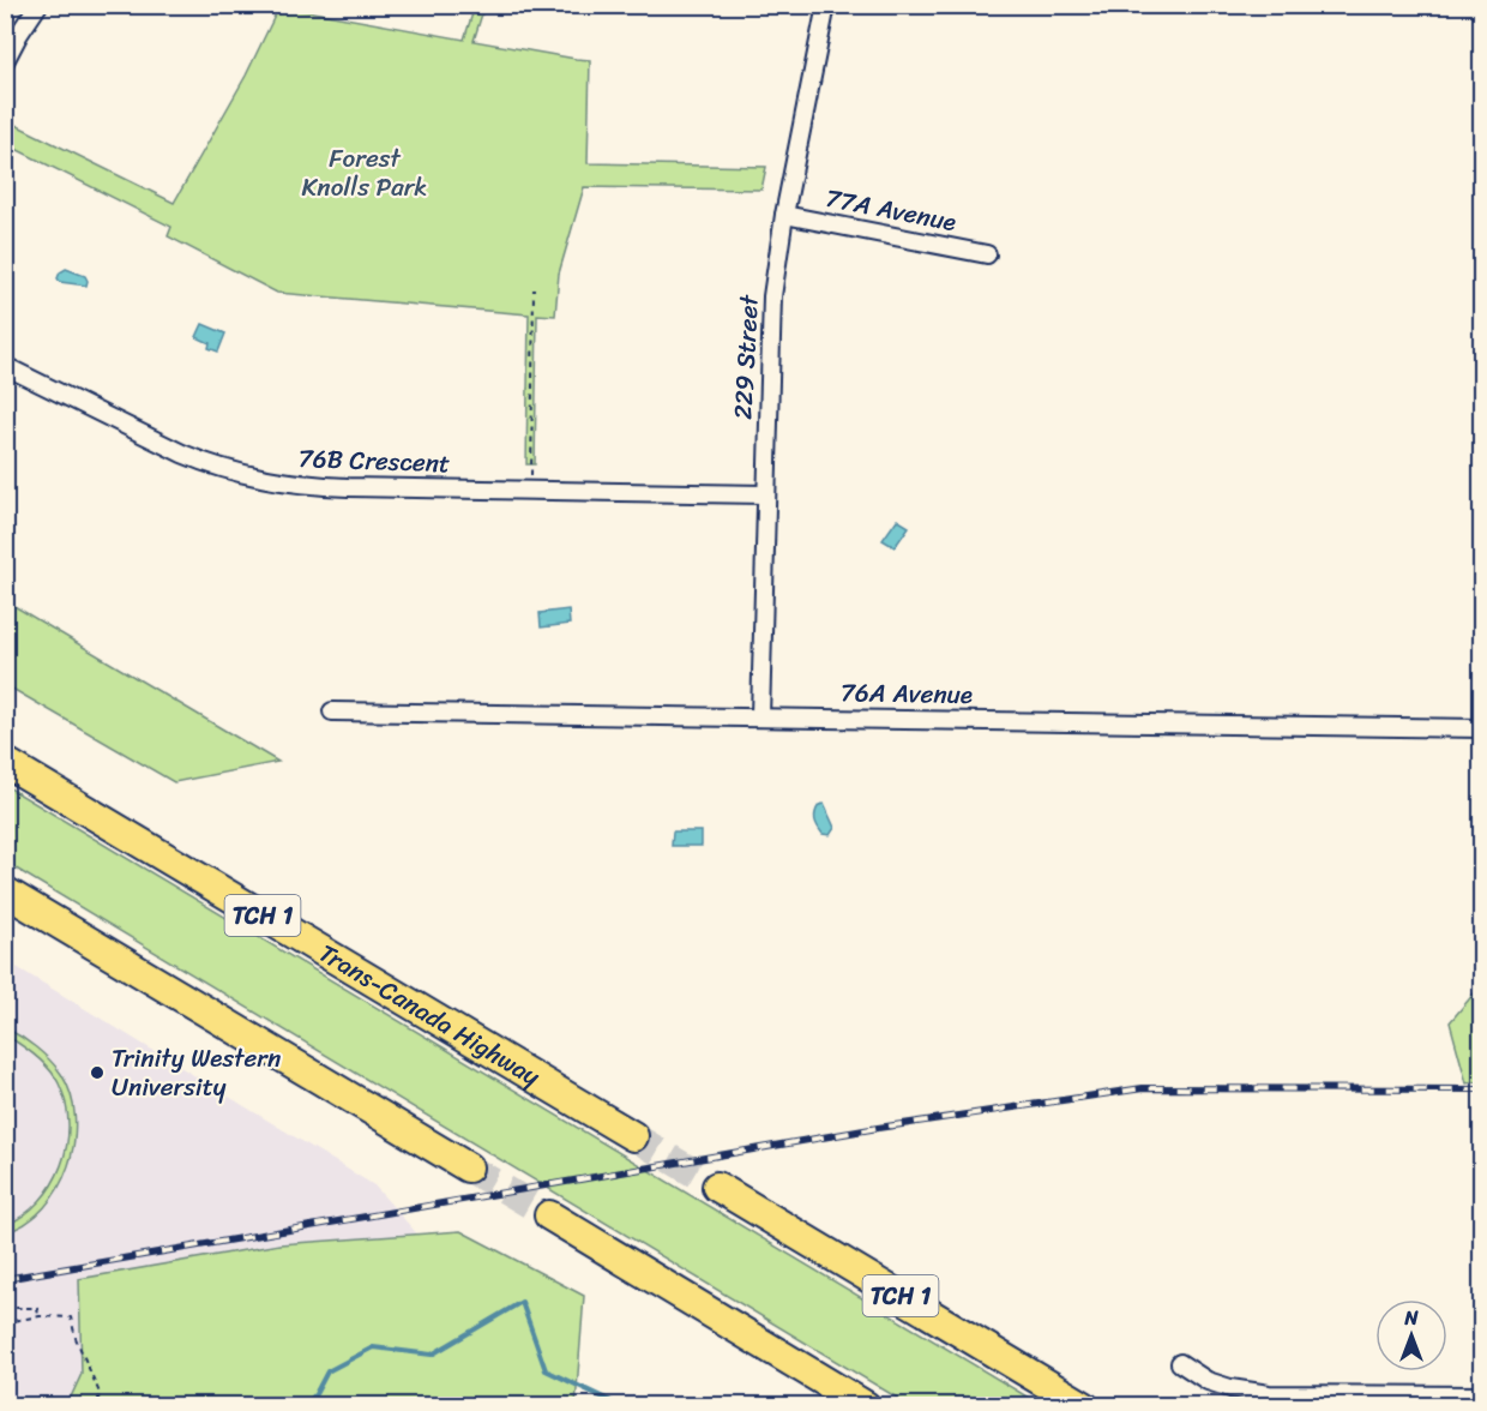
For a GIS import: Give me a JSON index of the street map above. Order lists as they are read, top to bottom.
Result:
{
  "streets": {
    "highway": ["TCH 1", "Trans-Canada Highway"],
    "street": [
      "77A Avenue",
      "229 Street",
      "76B Crescent",
      "76A Avenue"
    ]
  },
  "crossings": [
    ["77A Avenue", "229 Street"],
    ["229 Street", "76B Crescent"],
    ["229 Street", "76A Avenue"]
  ],
  "parks": ["Forest Knolls Park"],
  "places": ["Trinity Western University"],
  "north": "top"
}
